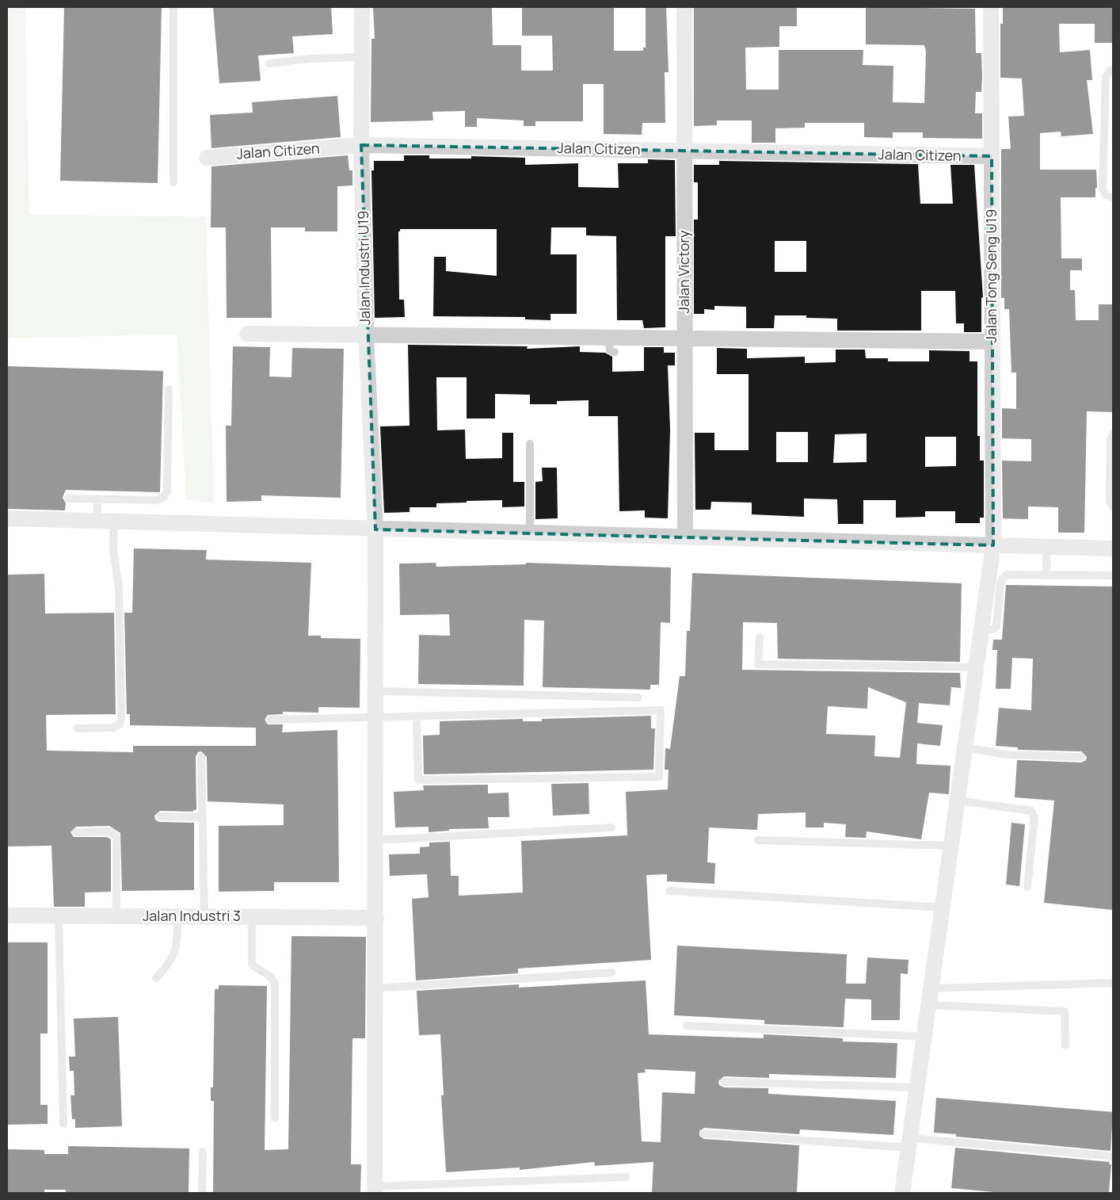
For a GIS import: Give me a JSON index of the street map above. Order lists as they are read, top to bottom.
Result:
{
  "streets": {
    "street": [
      "Jalan Citizen",
      "Jalan Industri U19",
      "Jalan Victory",
      "Jalan Tong Seng U19",
      "Jalan Industri 3"
    ]
  },
  "crossings": [
    ["Jalan Citizen", "Jalan Industri U19"],
    ["Jalan Citizen", "Jalan Victory"],
    ["Jalan Citizen", "Jalan Tong Seng U19"],
    ["Jalan Industri U19", "Jalan Industri 3"]
  ]
}
